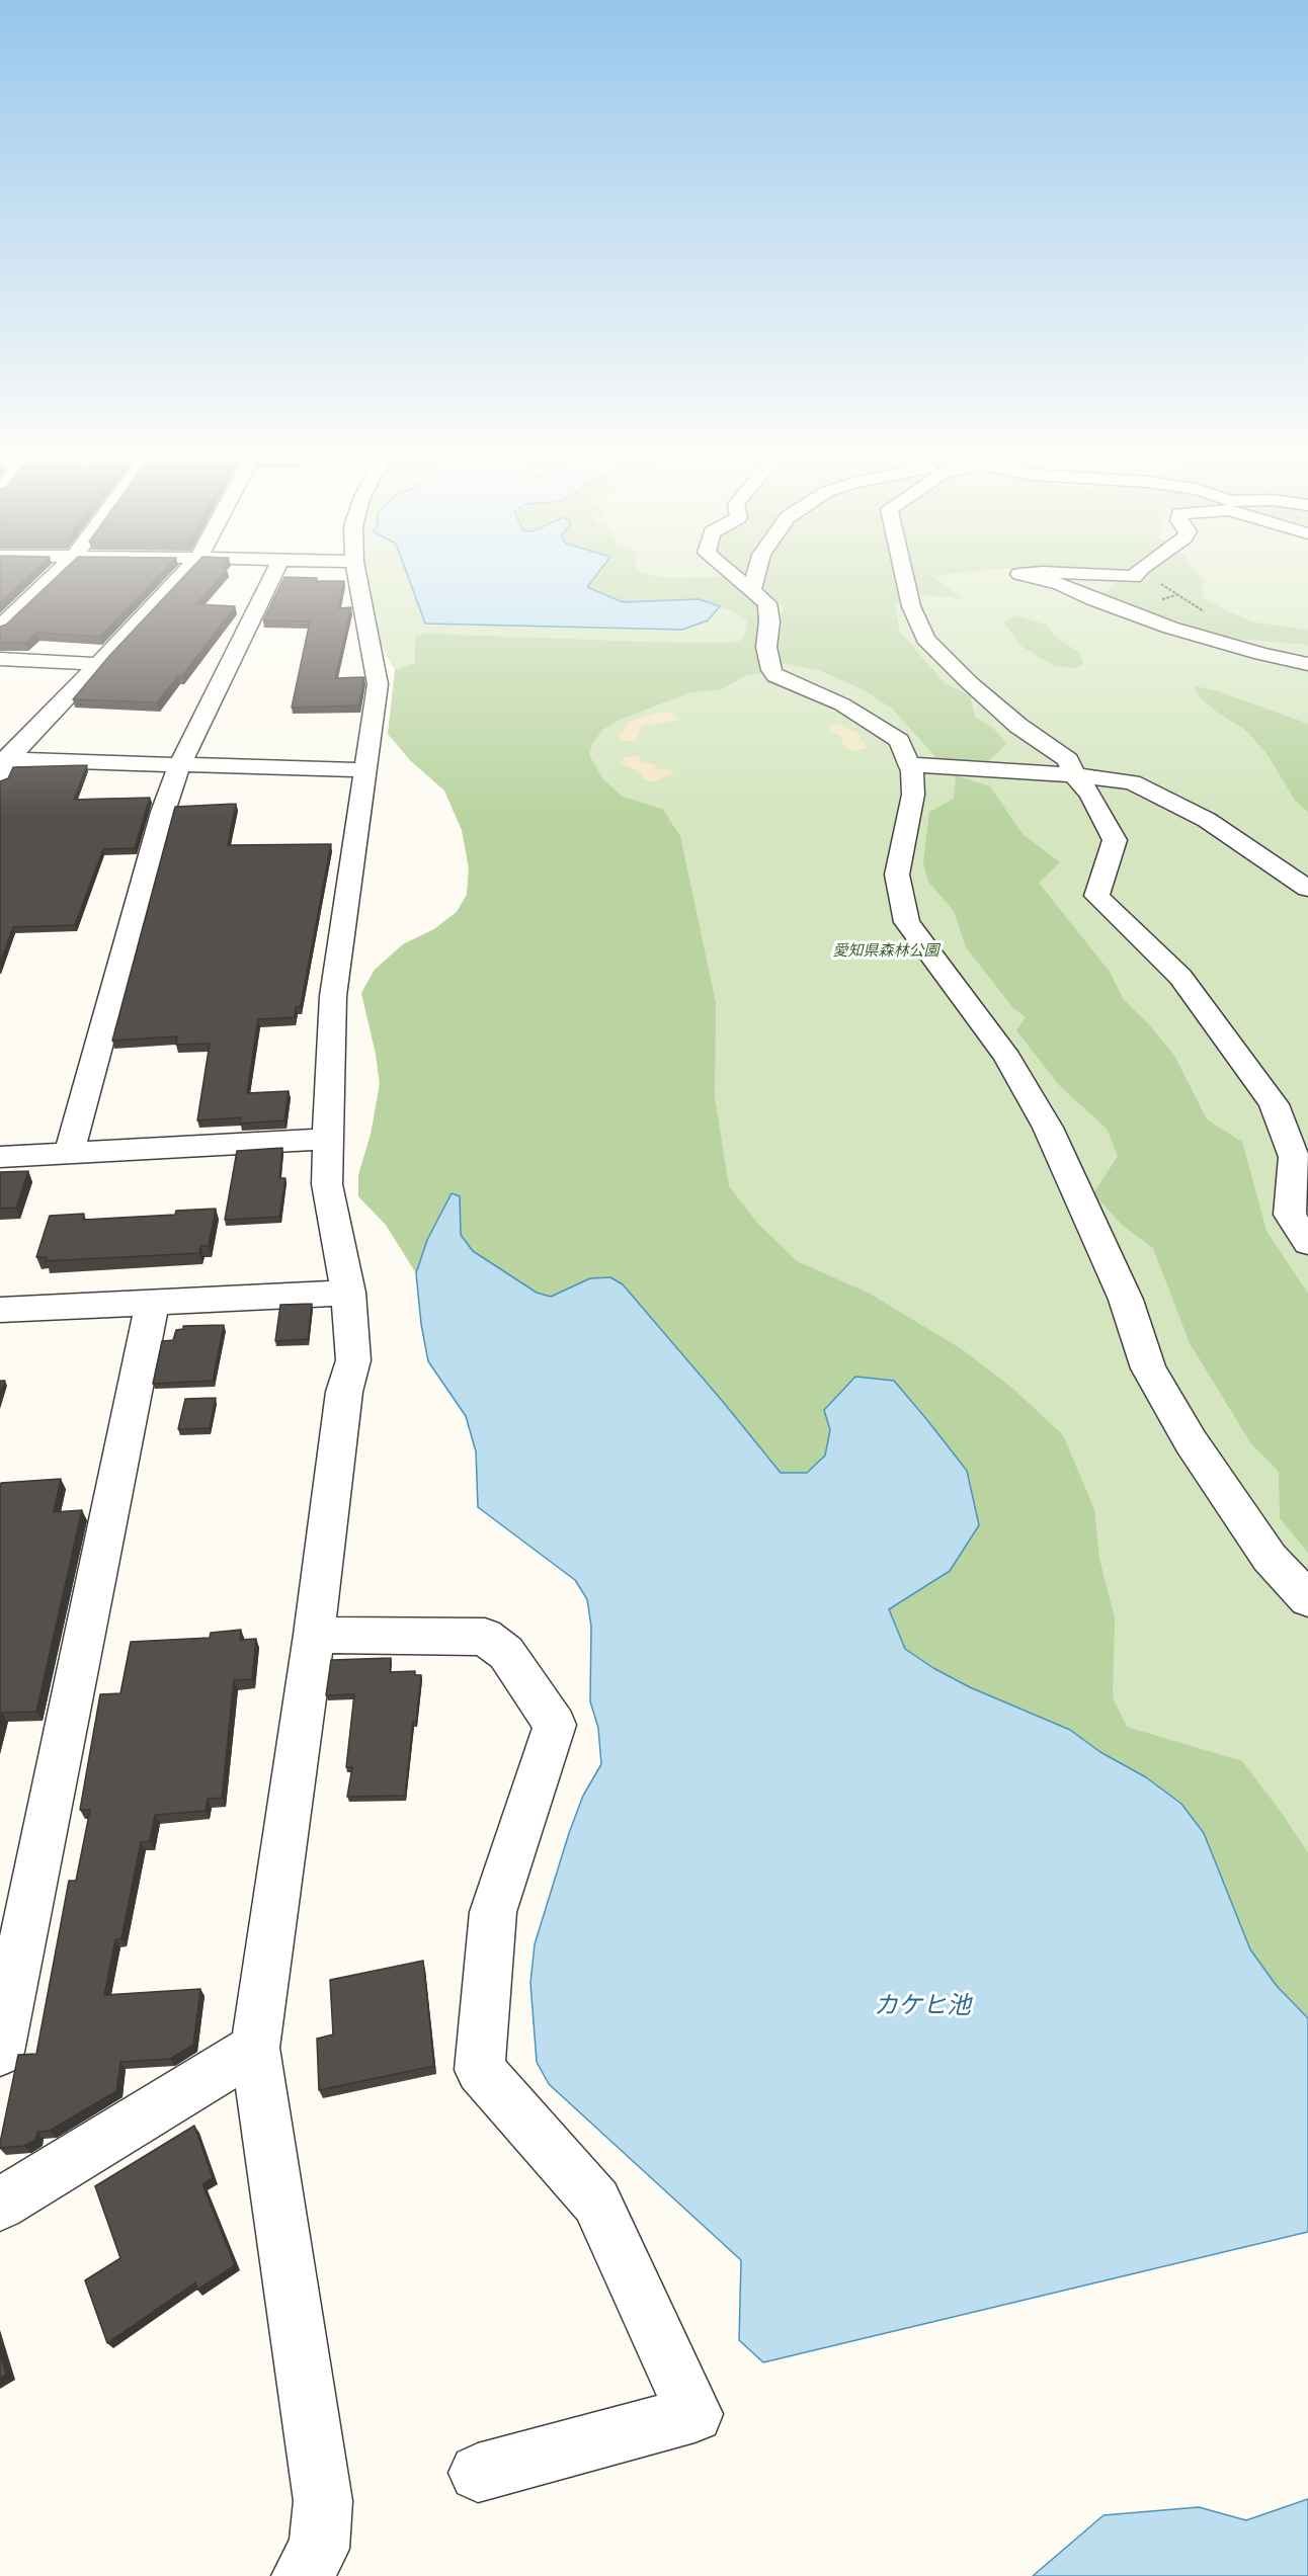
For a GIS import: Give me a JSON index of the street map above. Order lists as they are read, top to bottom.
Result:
{
  "water": ["カケヒ池"],
  "parks": ["愛知県森林公園"]
}
